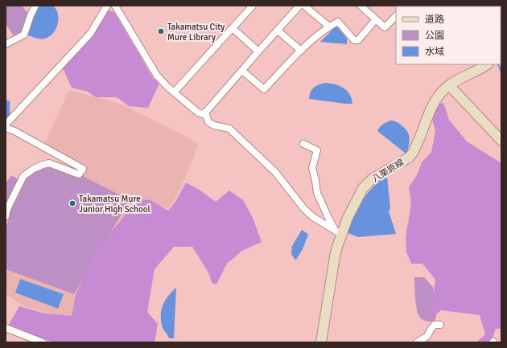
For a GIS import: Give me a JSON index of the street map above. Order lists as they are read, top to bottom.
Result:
{
  "streets": {
    "main road": ["八栗原線"]
  },
  "places": ["Takamatsu City Mure Library", "Takamatsu Mure Junior High School"],
  "legend": ["道路", "公園", "水域"]
}
